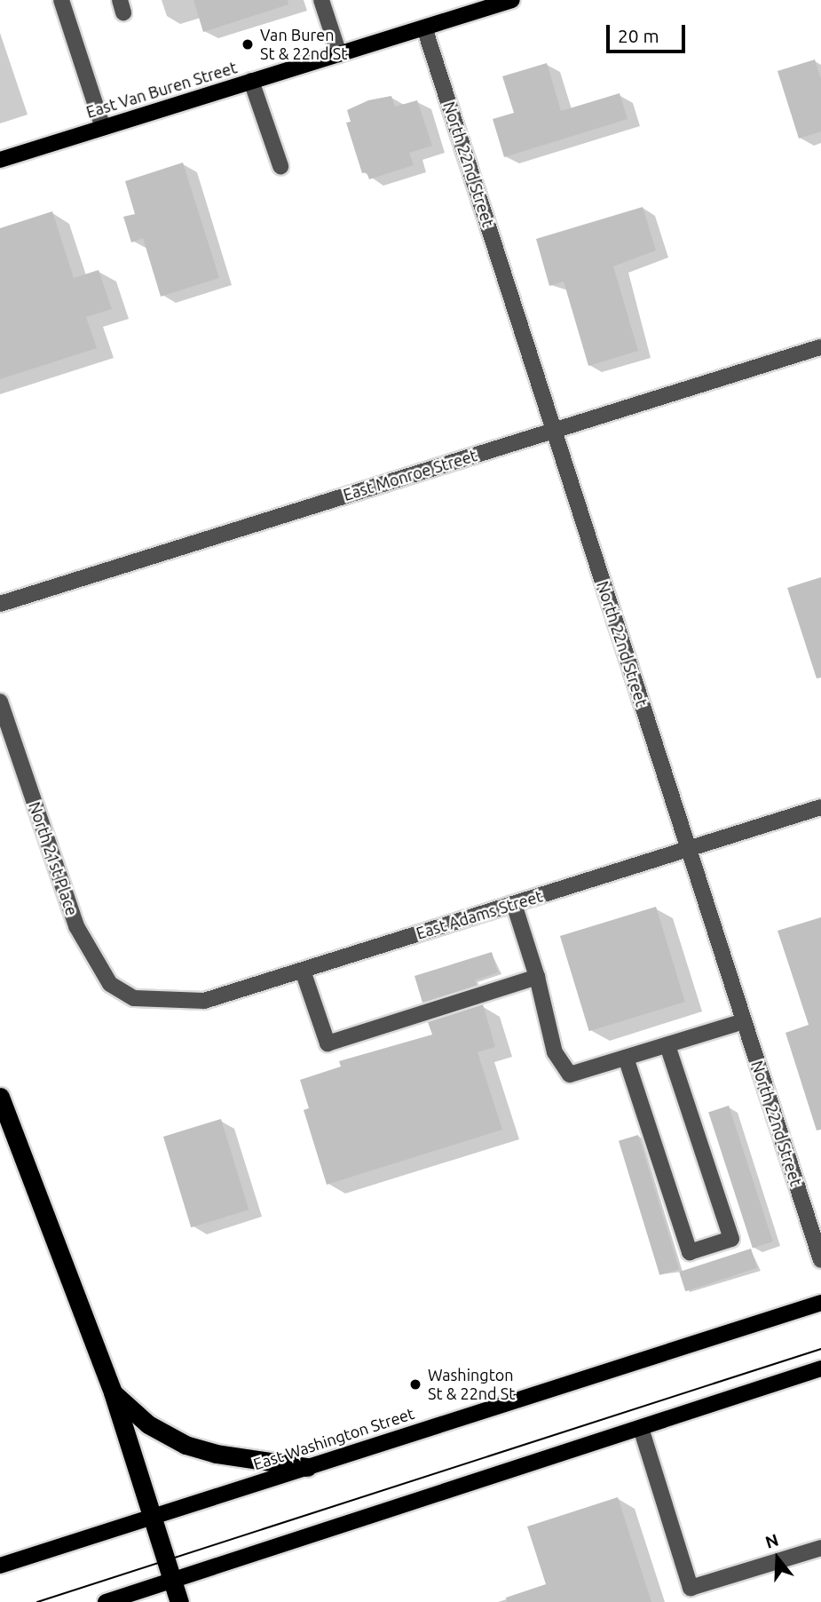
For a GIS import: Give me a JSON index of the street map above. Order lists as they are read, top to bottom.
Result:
{
  "streets": {
    "main road": ["East Van Buren Street", "East Washington Street"],
    "street": [
      "North 22nd Street",
      "East Monroe Street",
      "North 21st Place",
      "East Adams Street"
    ]
  },
  "crossings": [
    ["East Van Buren Street", "North 22nd Street"],
    ["North 22nd Street", "East Monroe Street"],
    ["North 22nd Street", "East Adams Street"],
    ["North 21st Place", "East Adams Street"]
  ],
  "places": ["Van Buren St & 22nd St", "Washington St & 22nd St"],
  "scale_bar": "20 m",
  "north": "top"
}
